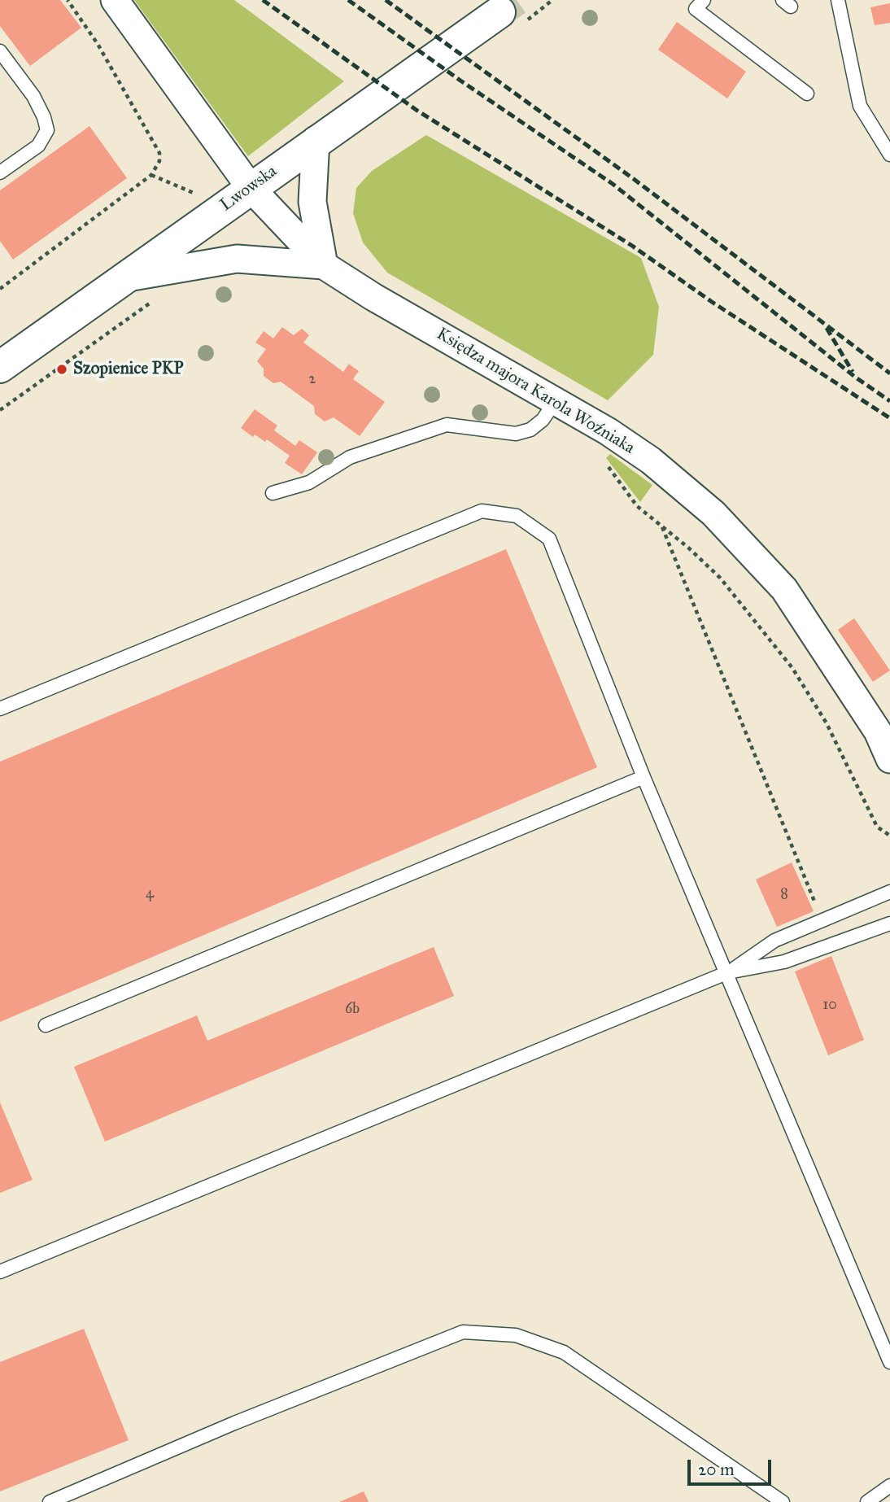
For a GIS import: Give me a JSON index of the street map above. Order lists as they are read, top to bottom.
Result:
{
  "streets": {
    "street": ["Lwowska", "Księdza majora Karola Woźniaka"]
  },
  "crossings": [
    ["Lwowska", "Księdza majora Karola Woźniaka"]
  ],
  "places": ["Szopienice PKP"],
  "house_numbers": [
    "2",
    "4",
    "8",
    "10",
    "6b"
  ],
  "scale_bar": "20 m"
}
